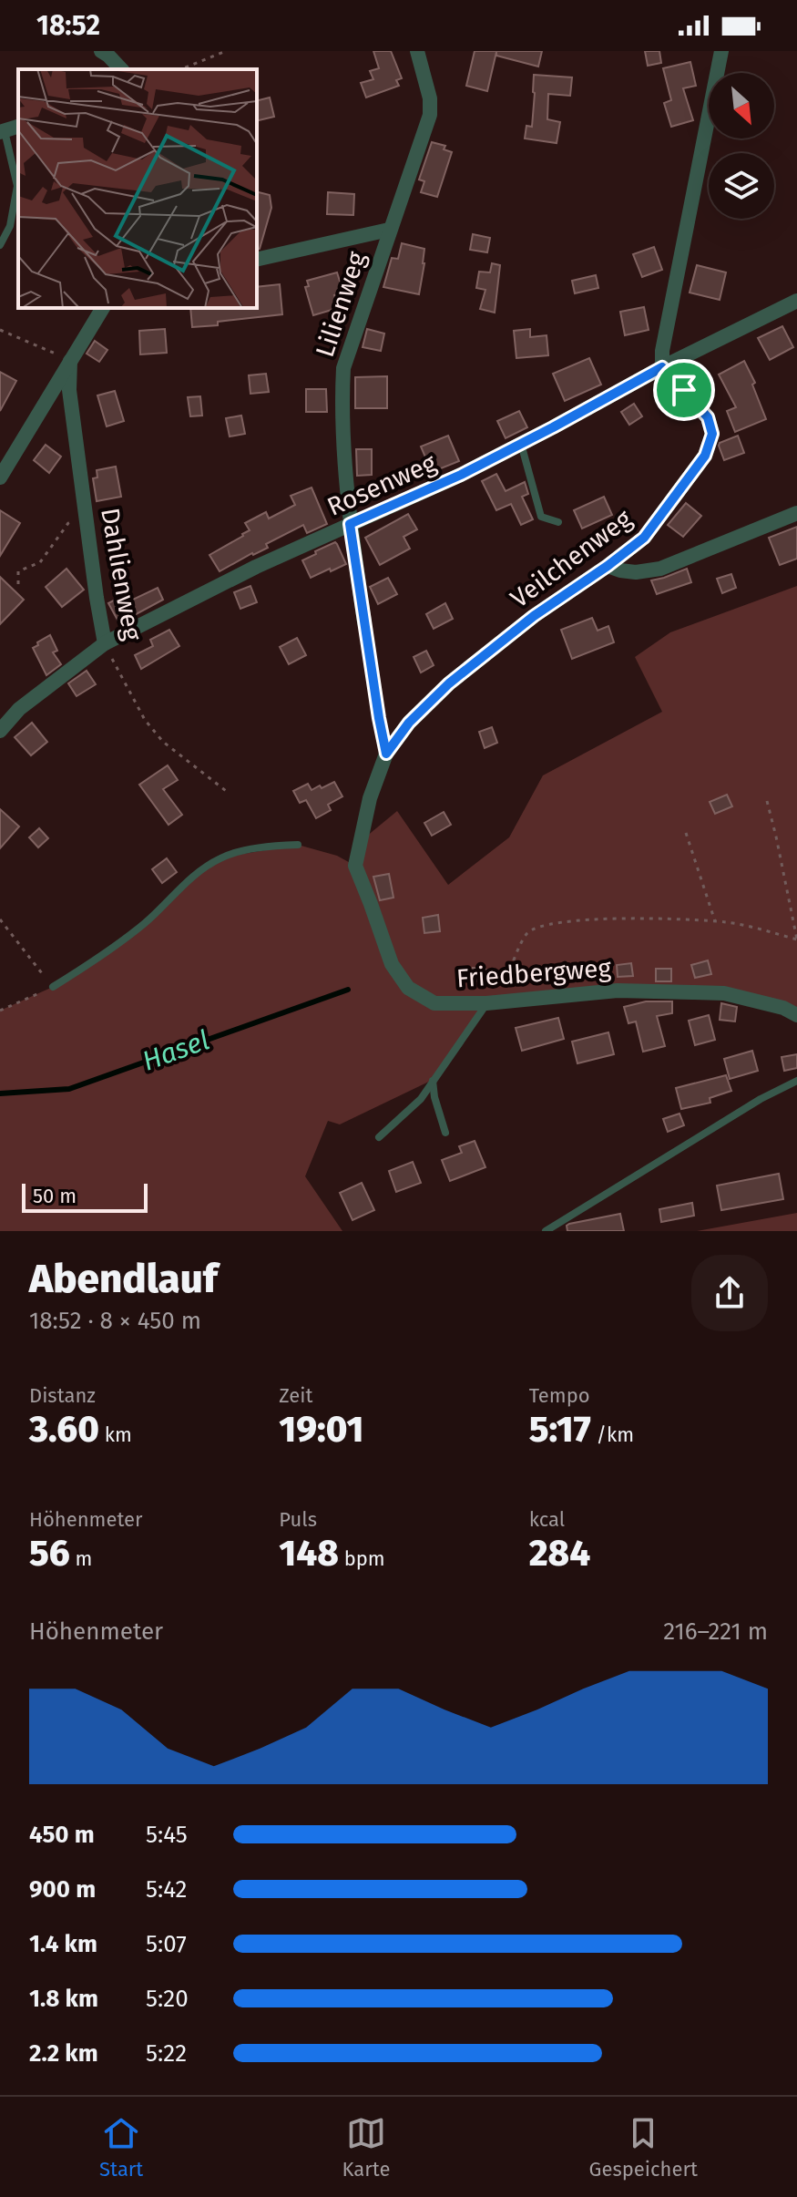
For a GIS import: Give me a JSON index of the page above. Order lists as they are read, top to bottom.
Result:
{
  "streets": {
    "street": [
      "Lilienweg",
      "Rosenweg",
      "Veilchenweg",
      "Dahlienweg",
      "Friedbergweg"
    ]
  },
  "crossings": [
    ["Lilienweg", "Rosenweg"],
    ["Rosenweg", "Veilchenweg"],
    ["Rosenweg", "Dahlienweg"],
    ["Veilchenweg", "Friedbergweg"]
  ],
  "water": ["Hasel"],
  "scale_bar": "50 m",
  "north": "bottom right",
  "page": {
    "status": "18:52",
    "scale": "50 m",
    "heading": ["Abendlauf", "18:52 · 8 × 450 m"],
    "stats": [
      ["Distanz", "3.60 km"],
      ["Zeit", "19:01"],
      ["Tempo", "5:17 /km"],
      ["Höhenmeter", "56 m"],
      ["Puls", "148 bpm"],
      ["kcal", "284"]
    ],
    "chart": ["Höhenmeter", "216–221 m"],
    "list": [
      {
        "name": "450 m",
        "note": "5:45"
      },
      {
        "name": "900 m",
        "note": "5:42"
      },
      {
        "name": "1.4 km",
        "note": "5:07"
      },
      {
        "name": "1.8 km",
        "note": "5:20"
      },
      {
        "name": "2.2 km",
        "note": "5:22"
      }
    ],
    "tabs": ["Start", "Karte", "Gespeichert"]
  }
}
